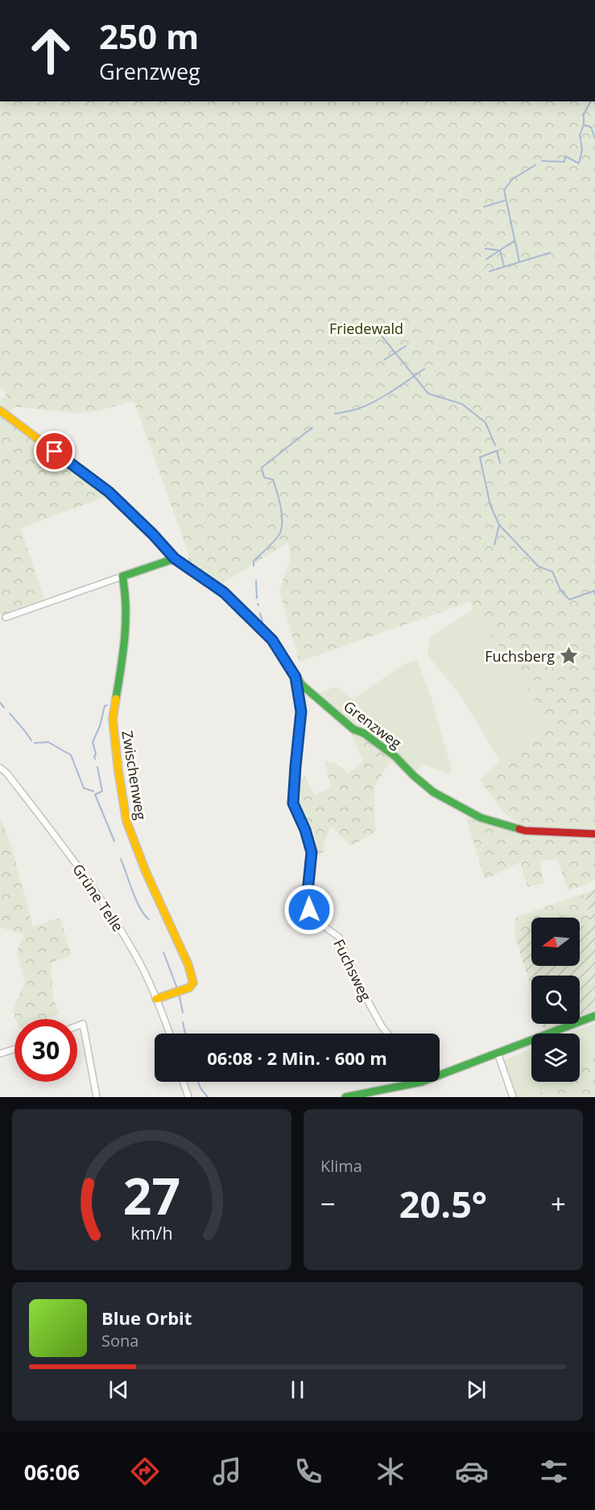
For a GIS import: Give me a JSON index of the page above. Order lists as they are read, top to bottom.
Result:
{
  "streets": {
    "street": [
      "Grenzweg",
      "Zwischenweg",
      "Grüne Telle",
      "Fuchsweg"
    ]
  },
  "crossings": [
    ["Grenzweg", "Fuchsweg"],
    ["Zwischenweg", "Grüne Telle"]
  ],
  "parks": ["Friedewald"],
  "places": {
    "place": ["Fuchsberg"]
  },
  "north": "left",
  "page": {
    "turn": ["250 m", "Grenzweg"],
    "limit": "30",
    "trip": "06:08 · 2 Min. · 600 m",
    "tile": "Klima",
    "heat": ["−", "20.5°", "+"],
    "song": ["Blue Orbit", "Sona"],
    "tabs": "06:06",
    "gauge": ["27", "km/h"]
  }
}
